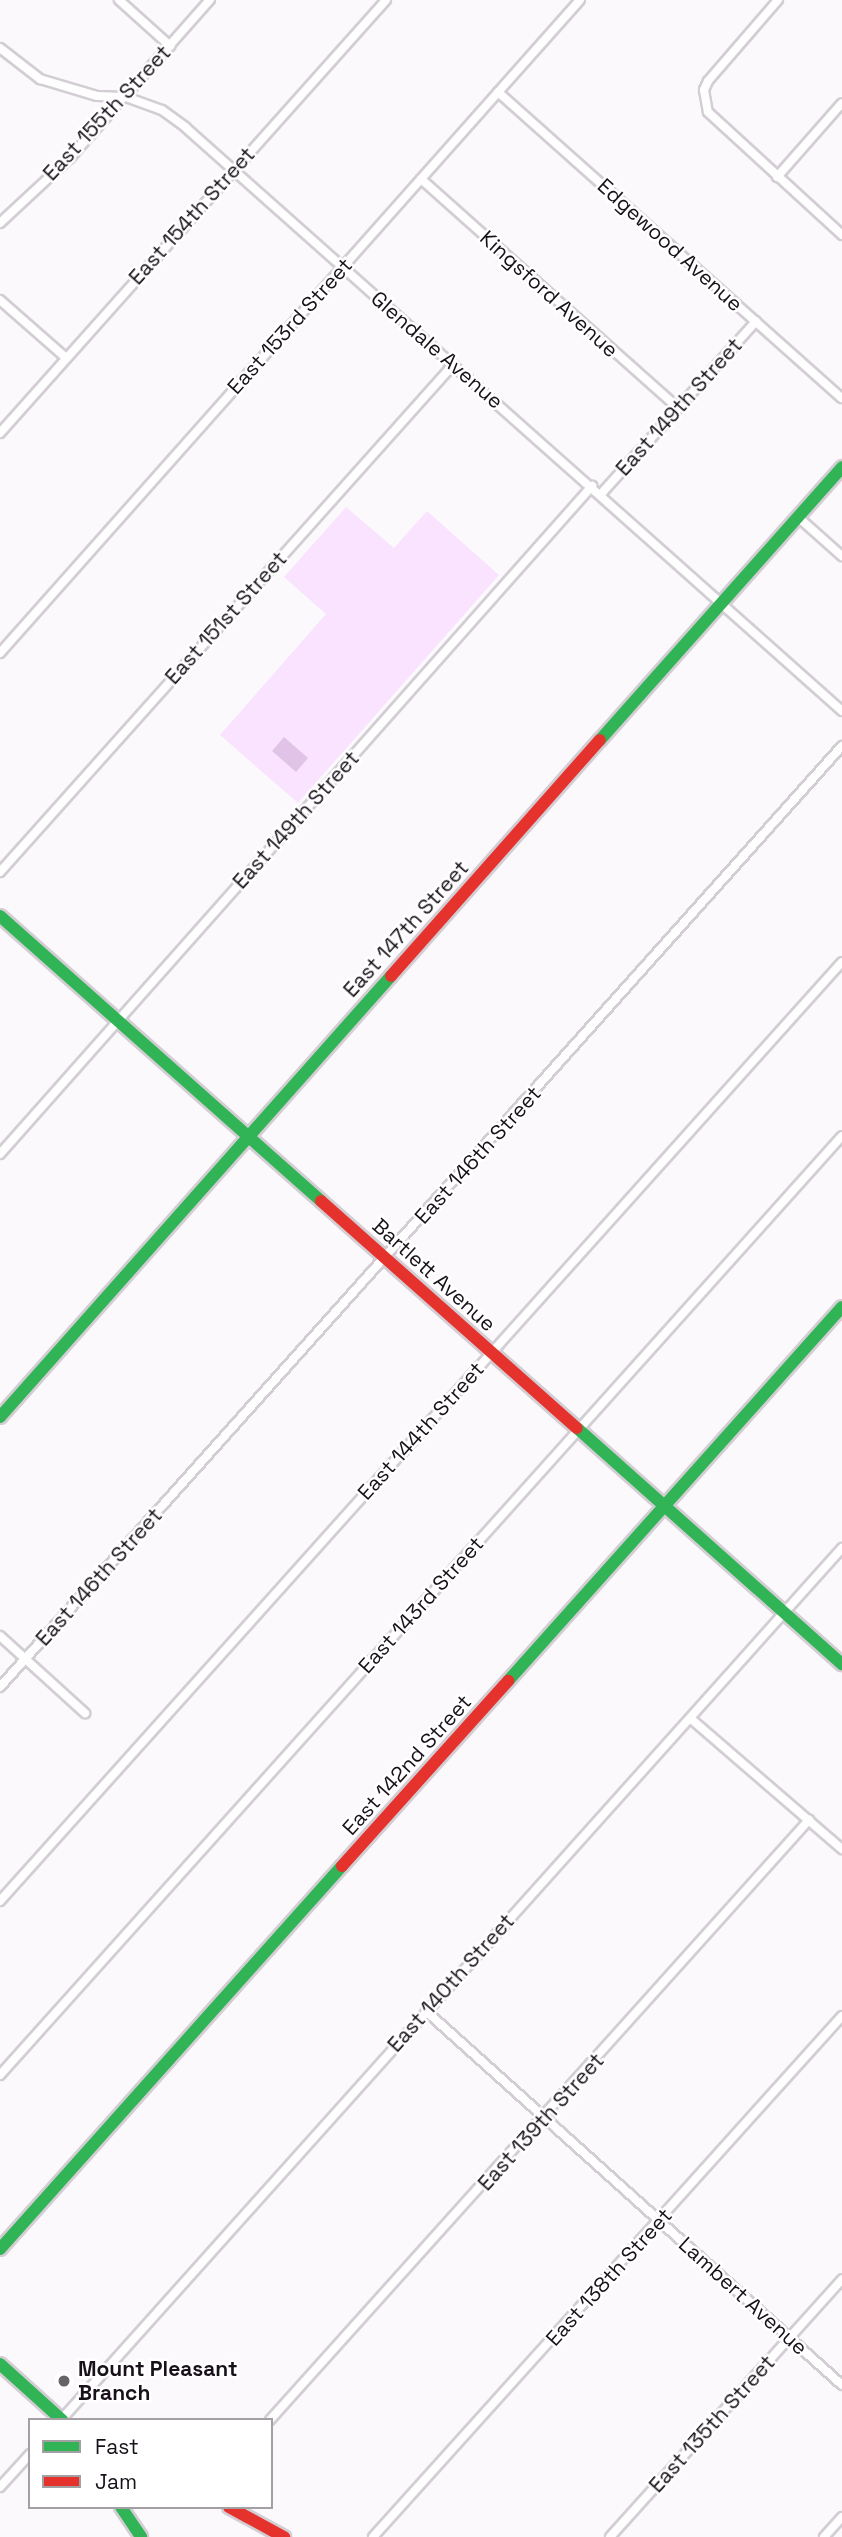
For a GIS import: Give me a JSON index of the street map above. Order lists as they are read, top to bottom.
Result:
{
  "streets": {
    "street": [
      "East 155th Street",
      "East 154th Street",
      "Edgewood Avenue",
      "Kingsford Avenue",
      "East 153rd Street",
      "Glendale Avenue",
      "East 149th Street",
      "East 151st Street",
      "East 147th Street",
      "East 146th Street",
      "Bartlett Avenue",
      "East 144th Street",
      "East 143rd Street",
      "East 142nd Street",
      "East 140th Street",
      "East 139th Street",
      "East 138th Street",
      "Lambert Avenue",
      "East 135th Street"
    ]
  },
  "crossings": [
    ["East 155th Street", "Glendale Avenue"],
    ["East 154th Street", "Glendale Avenue"],
    ["Edgewood Avenue", "East 153rd Street"],
    ["Edgewood Avenue", "East 149th Street"],
    ["Kingsford Avenue", "East 153rd Street"],
    ["Kingsford Avenue", "East 149th Street"],
    ["East 153rd Street", "Glendale Avenue"],
    ["Glendale Avenue", "East 149th Street"],
    ["Glendale Avenue", "East 151st Street"],
    ["Glendale Avenue", "East 147th Street"],
    ["East 149th Street", "Bartlett Avenue"],
    ["East 147th Street", "Bartlett Avenue"],
    ["East 146th Street", "Bartlett Avenue"],
    ["Bartlett Avenue", "East 144th Street"],
    ["Bartlett Avenue", "East 143rd Street"],
    ["Bartlett Avenue", "East 142nd Street"],
    ["Bartlett Avenue", "East 140th Street"],
    ["East 140th Street", "Lambert Avenue"],
    ["East 139th Street", "Lambert Avenue"],
    ["East 138th Street", "Lambert Avenue"],
    ["Lambert Avenue", "East 135th Street"]
  ],
  "places": ["Mount Pleasant Branch"],
  "legend": ["Fast", "Jam"]
}
